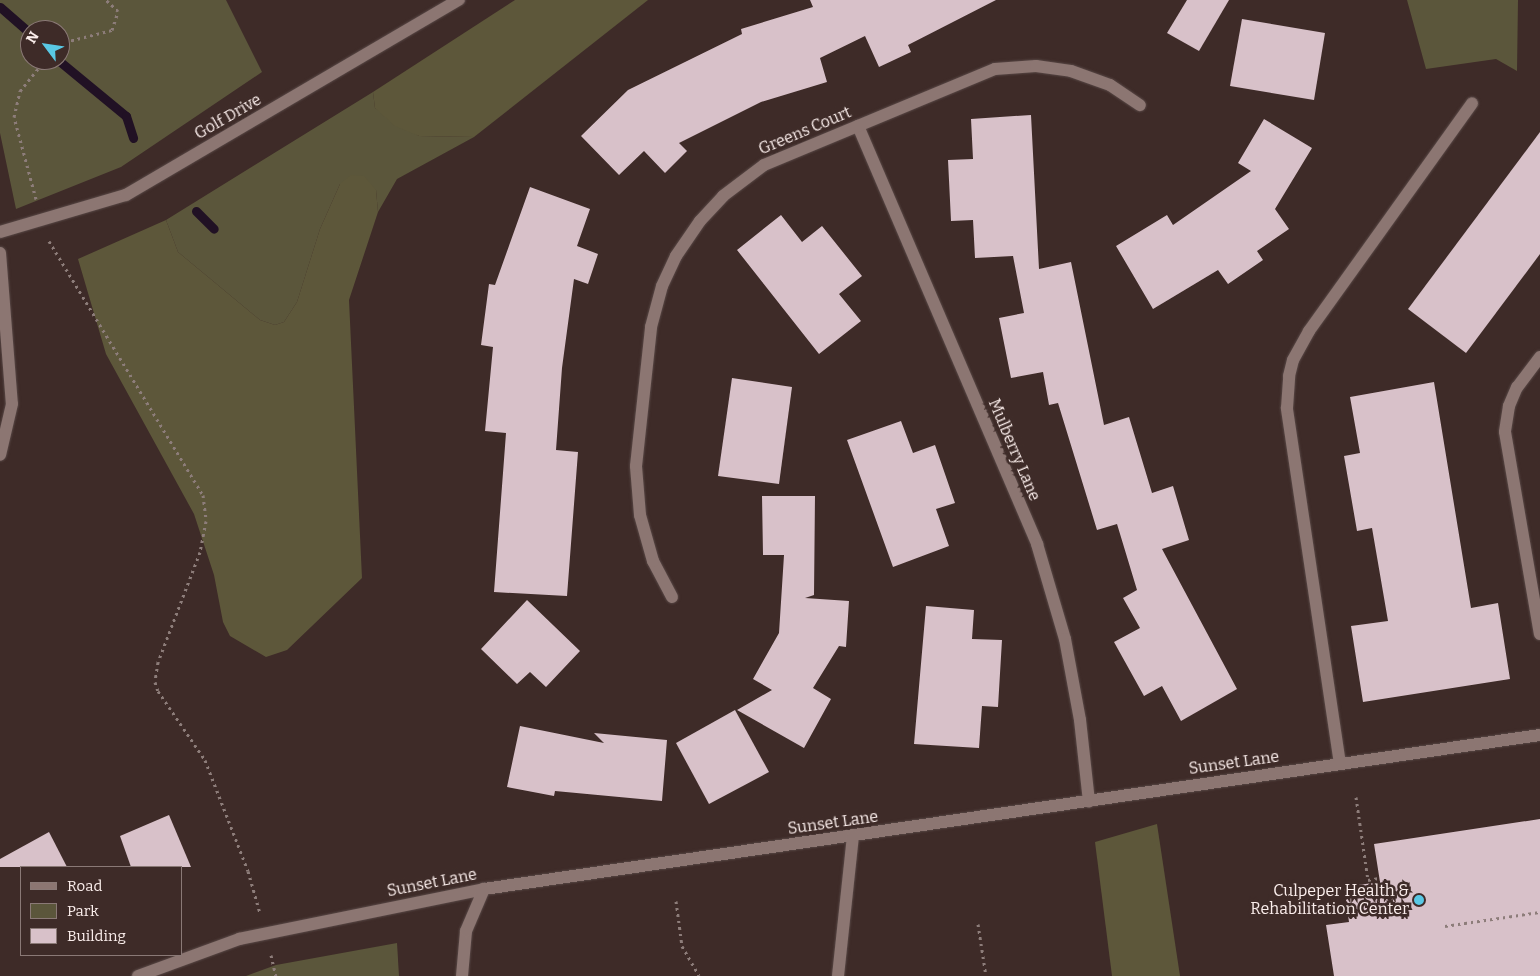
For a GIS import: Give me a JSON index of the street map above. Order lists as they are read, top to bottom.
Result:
{
  "streets": {
    "street": [
      "Golf Drive",
      "Greens Court",
      "Mulberry Lane",
      "Sunset Lane"
    ]
  },
  "crossings": [
    ["Greens Court", "Mulberry Lane"],
    ["Mulberry Lane", "Sunset Lane"]
  ],
  "places": ["Culpeper Health & Rehabilitation Center"],
  "legend": ["Road", "Park", "Building"],
  "north": "top left"
}
